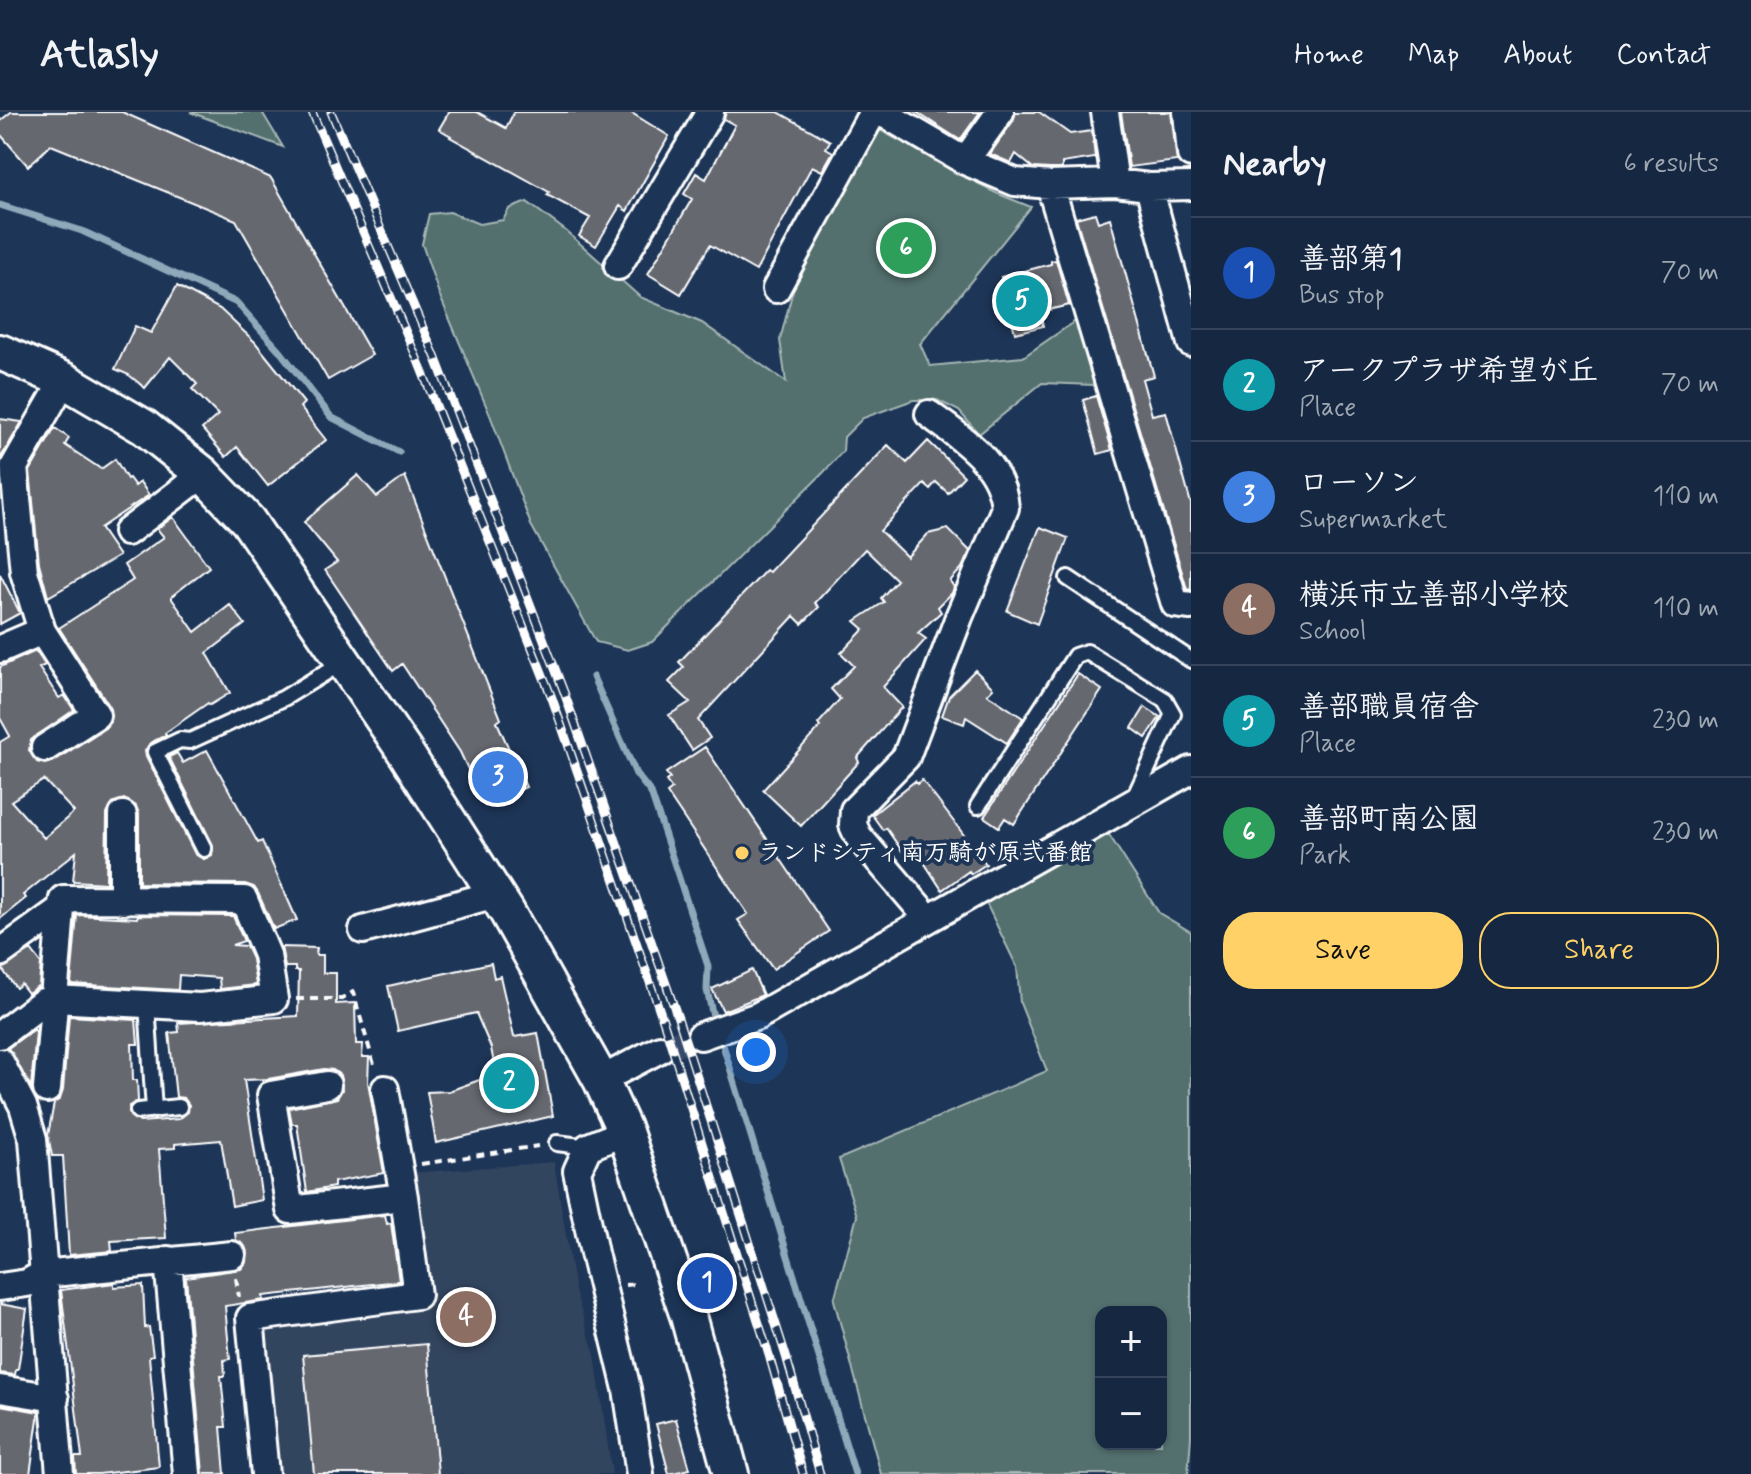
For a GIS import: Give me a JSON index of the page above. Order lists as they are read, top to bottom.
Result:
{
  "places": ["ランドシティ南万騎が原弐番館"],
  "page": {
    "header": "Atlasly",
    "nav": [
      "Home",
      "Map",
      "About",
      "Contact"
    ],
    "heading": ["Nearby", "6 results"],
    "list": [
      {
        "mark": "1",
        "name": "善部第1",
        "note": "Bus stop",
        "value": "70 m"
      },
      {
        "mark": "2",
        "name": "アークプラザ希望が丘",
        "note": "Place",
        "value": "70 m"
      },
      {
        "mark": "3",
        "name": "ローソン",
        "note": "Supermarket",
        "value": "110 m"
      },
      {
        "mark": "4",
        "name": "横浜市立善部小学校",
        "note": "School",
        "value": "110 m"
      },
      {
        "mark": "5",
        "name": "善部職員宿舎",
        "note": "Place",
        "value": "230 m"
      },
      {
        "mark": "6",
        "name": "善部町南公園",
        "note": "Park",
        "value": "230 m"
      }
    ],
    "pins": [
      "6",
      "5",
      "3",
      "2",
      "1",
      "4"
    ],
    "buttons": ["Save", "Share"],
    "map_buttons": ["+", "−"]
  }
}
